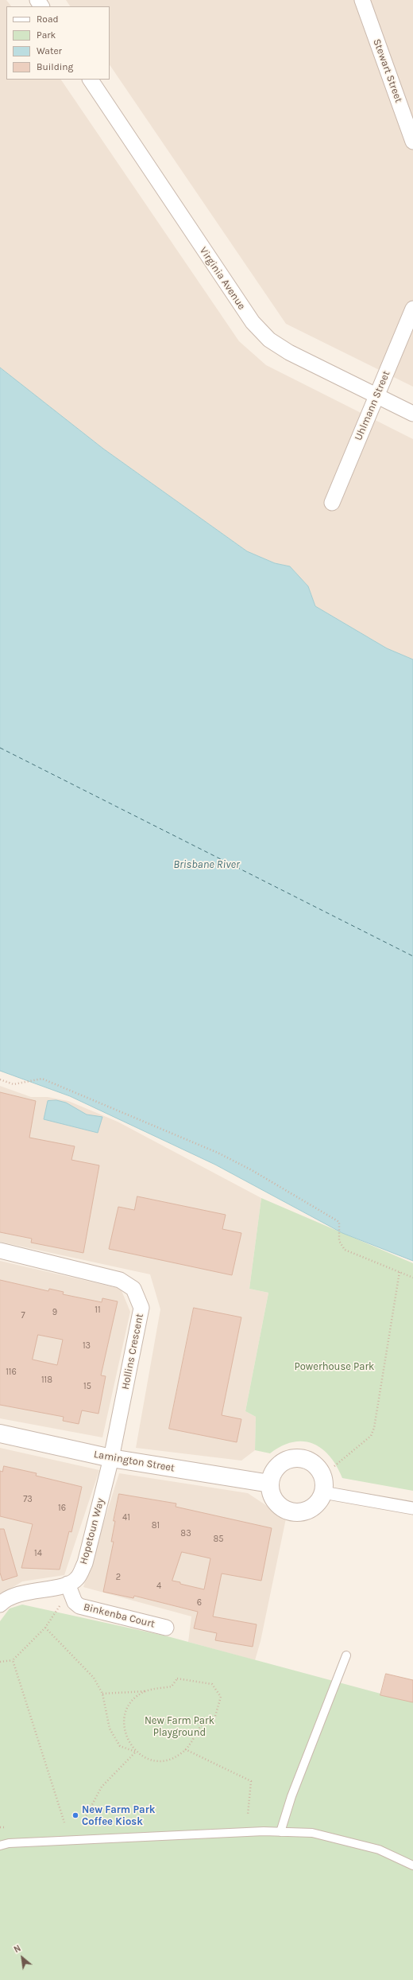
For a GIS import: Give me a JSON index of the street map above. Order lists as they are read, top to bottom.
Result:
{
  "streets": {
    "street": [
      "Stewart Street",
      "Virginia Avenue",
      "Uhlmann Street",
      "Hollins Crescent",
      "Lamington Street",
      "Hopetoun Way",
      "Binkenba Court"
    ]
  },
  "crossings": [
    ["Virginia Avenue", "Uhlmann Street"],
    ["Hollins Crescent", "Lamington Street"],
    ["Hollins Crescent", "Hopetoun Way"],
    ["Lamington Street", "Hopetoun Way"],
    ["Hopetoun Way", "Binkenba Court"]
  ],
  "water": ["Brisbane River"],
  "parks": ["Powerhouse Park", "New Farm Park Playground"],
  "places": ["New Farm Park Coffee Kiosk"],
  "house_numbers": [
    "11",
    "9",
    "7",
    "13",
    "116",
    "118",
    "15",
    "73",
    "16",
    "41",
    "81",
    "83",
    "85",
    "14",
    "2",
    "4",
    "6"
  ],
  "legend": [
    "Road",
    "Park",
    "Water",
    "Building"
  ],
  "north": "top left"
}
